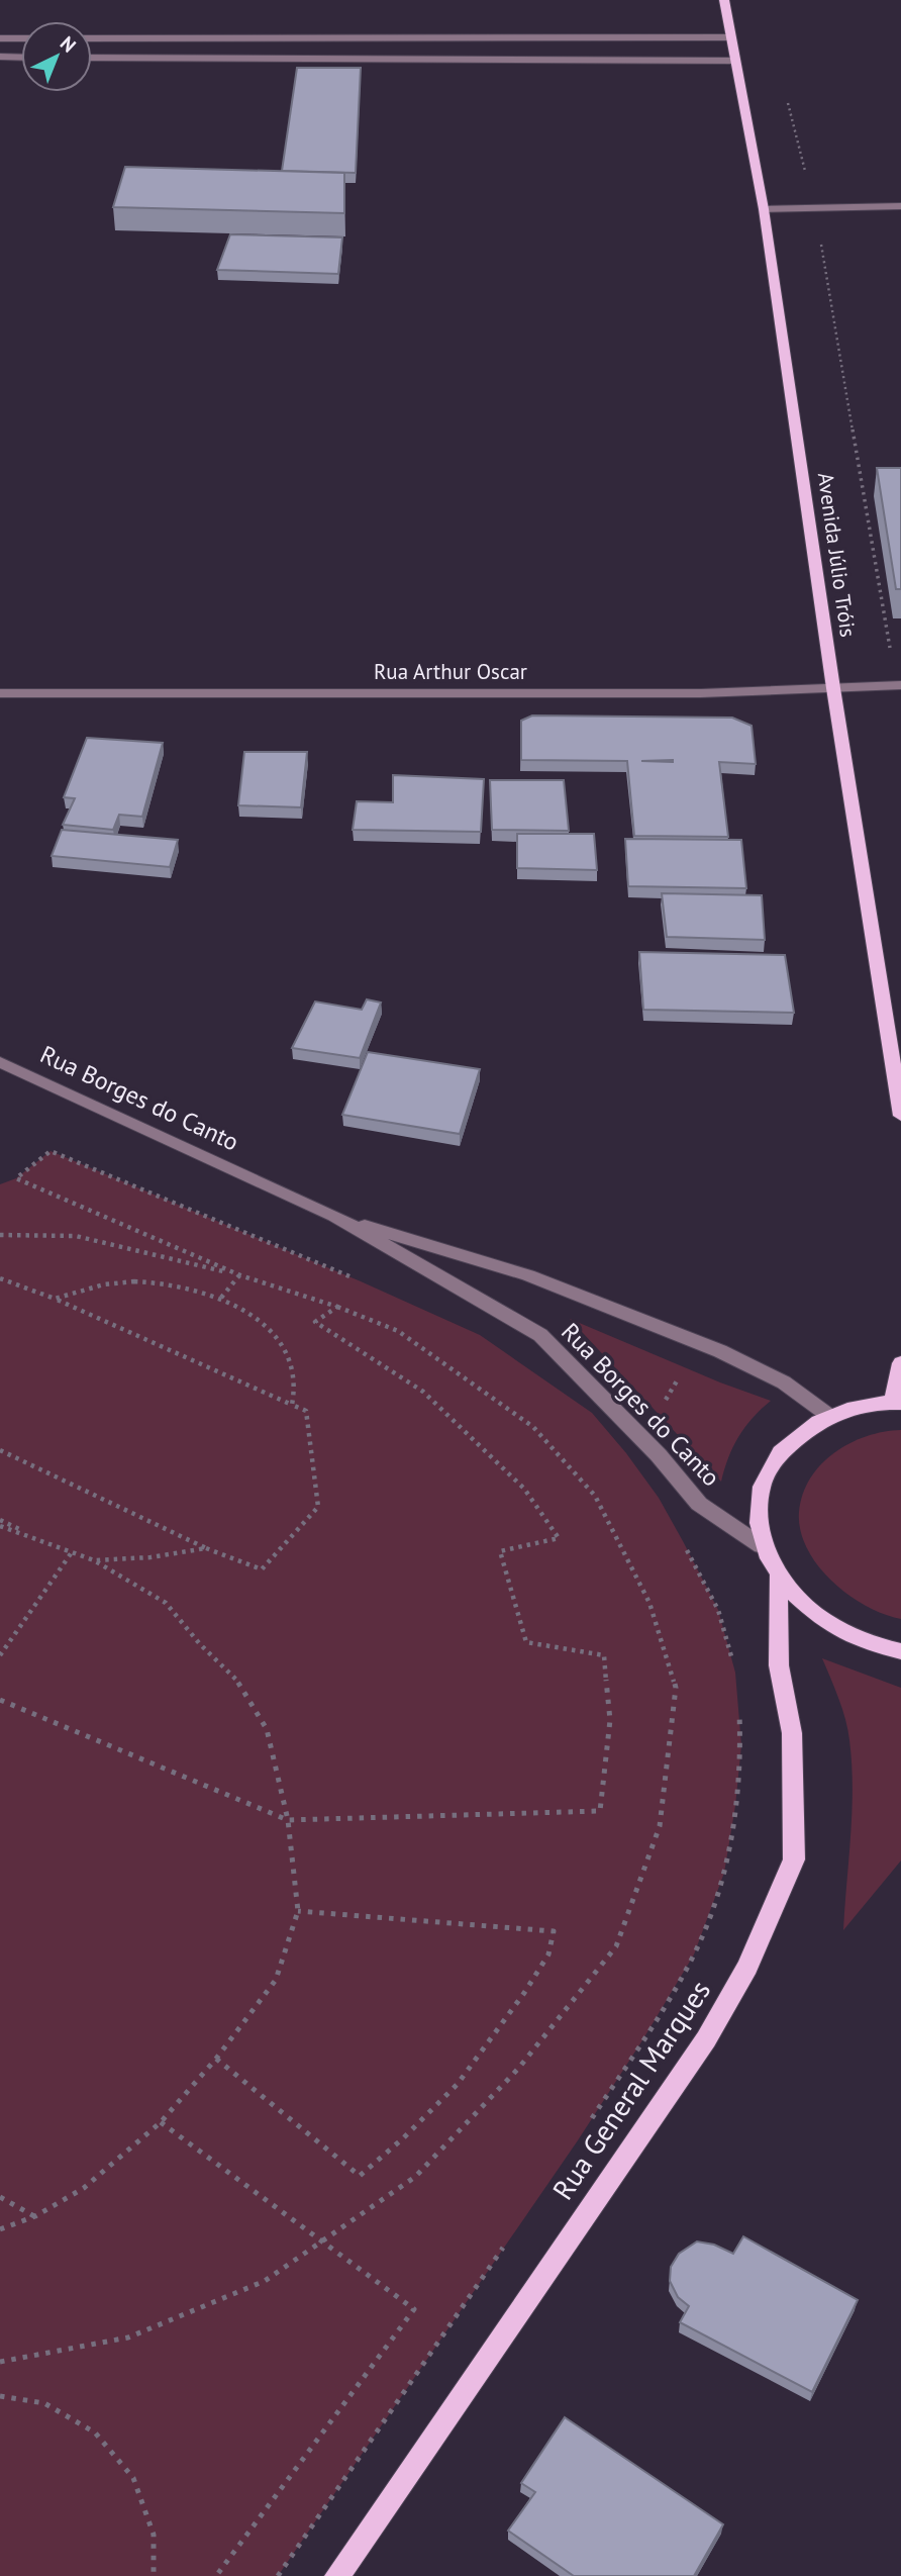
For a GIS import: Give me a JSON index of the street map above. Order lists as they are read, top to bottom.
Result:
{
  "streets": {
    "main road": ["Avenida Júlio Tróis", "Rua General Marques"],
    "street": ["Rua Arthur Oscar", "Rua Borges do Canto"]
  },
  "crossings": [
    ["Avenida Júlio Tróis", "Rua Arthur Oscar"]
  ],
  "north": "top right"
}
